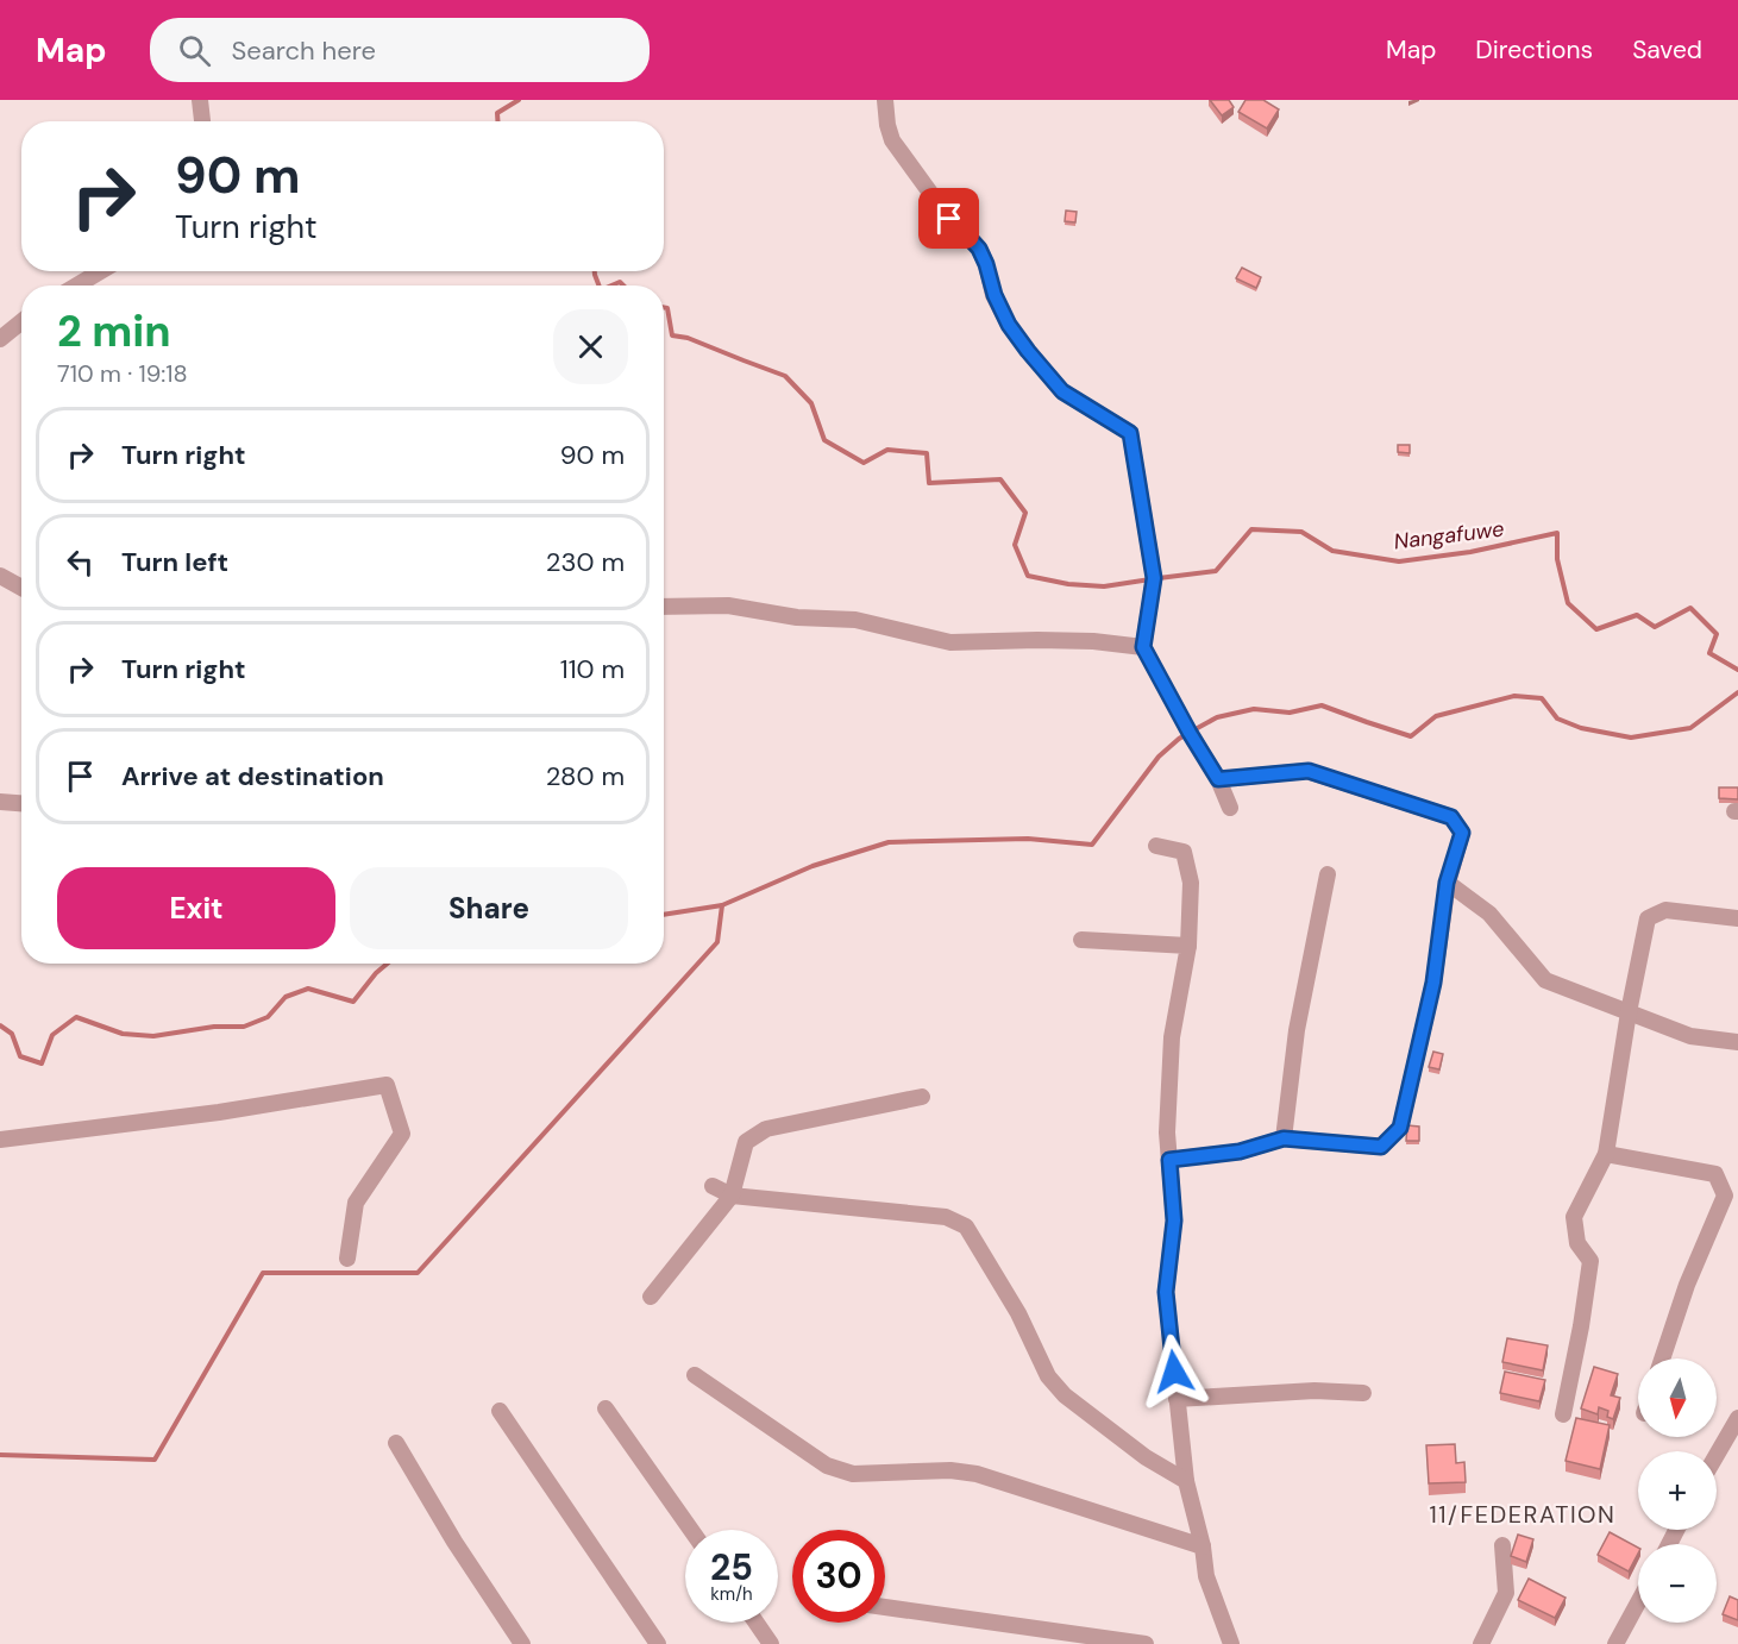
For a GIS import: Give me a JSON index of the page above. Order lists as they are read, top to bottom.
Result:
{
  "districts": ["11/FEDERATION"],
  "water": ["Nangafuwe"],
  "north": "bottom",
  "page": {
    "header": "Map",
    "search": "Search here",
    "nav": ["Map", "Directions", "Saved"],
    "turn": ["90 m", "Turn right"],
    "heading": ["2 min", "710 m · 19:18"],
    "list": [
      {
        "name": "Turn right",
        "value": "90 m"
      },
      {
        "name": "Turn left",
        "value": "230 m"
      },
      {
        "name": "Turn right",
        "value": "110 m"
      },
      {
        "name": "Arrive at destination",
        "value": "280 m"
      }
    ],
    "buttons": ["Exit", "Share"],
    "map_buttons": ["+", "−"],
    "speed": "25 km/h",
    "limit": "30"
  }
}
